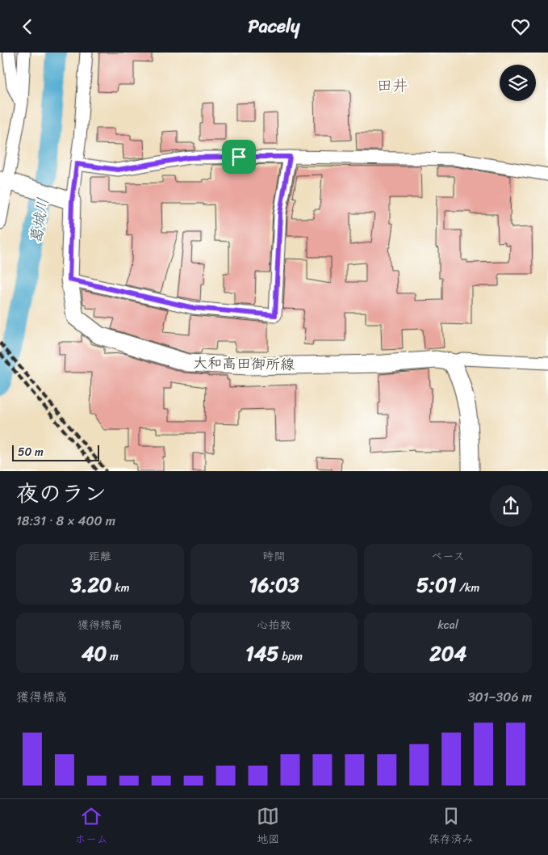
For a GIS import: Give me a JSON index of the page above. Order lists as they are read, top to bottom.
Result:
{
  "streets": {
    "main road": ["大和高田御所線"]
  },
  "districts": ["田井"],
  "water": ["葛城川"],
  "scale_bar": "50 m",
  "page": {
    "header": "Pacely",
    "scale": "50 m",
    "heading": ["夜のラン", "18:31 · 8 × 400 m"],
    "stats": [
      ["距離", "3.20 km"],
      ["時間", "16:03"],
      ["ペース", "5:01 /km"],
      ["獲得標高", "40 m"],
      ["心拍数", "145 bpm"],
      ["kcal", "204"]
    ],
    "chart": ["獲得標高", "301–306 m"],
    "tabs": ["ホーム", "地図", "保存済み"]
  }
}
